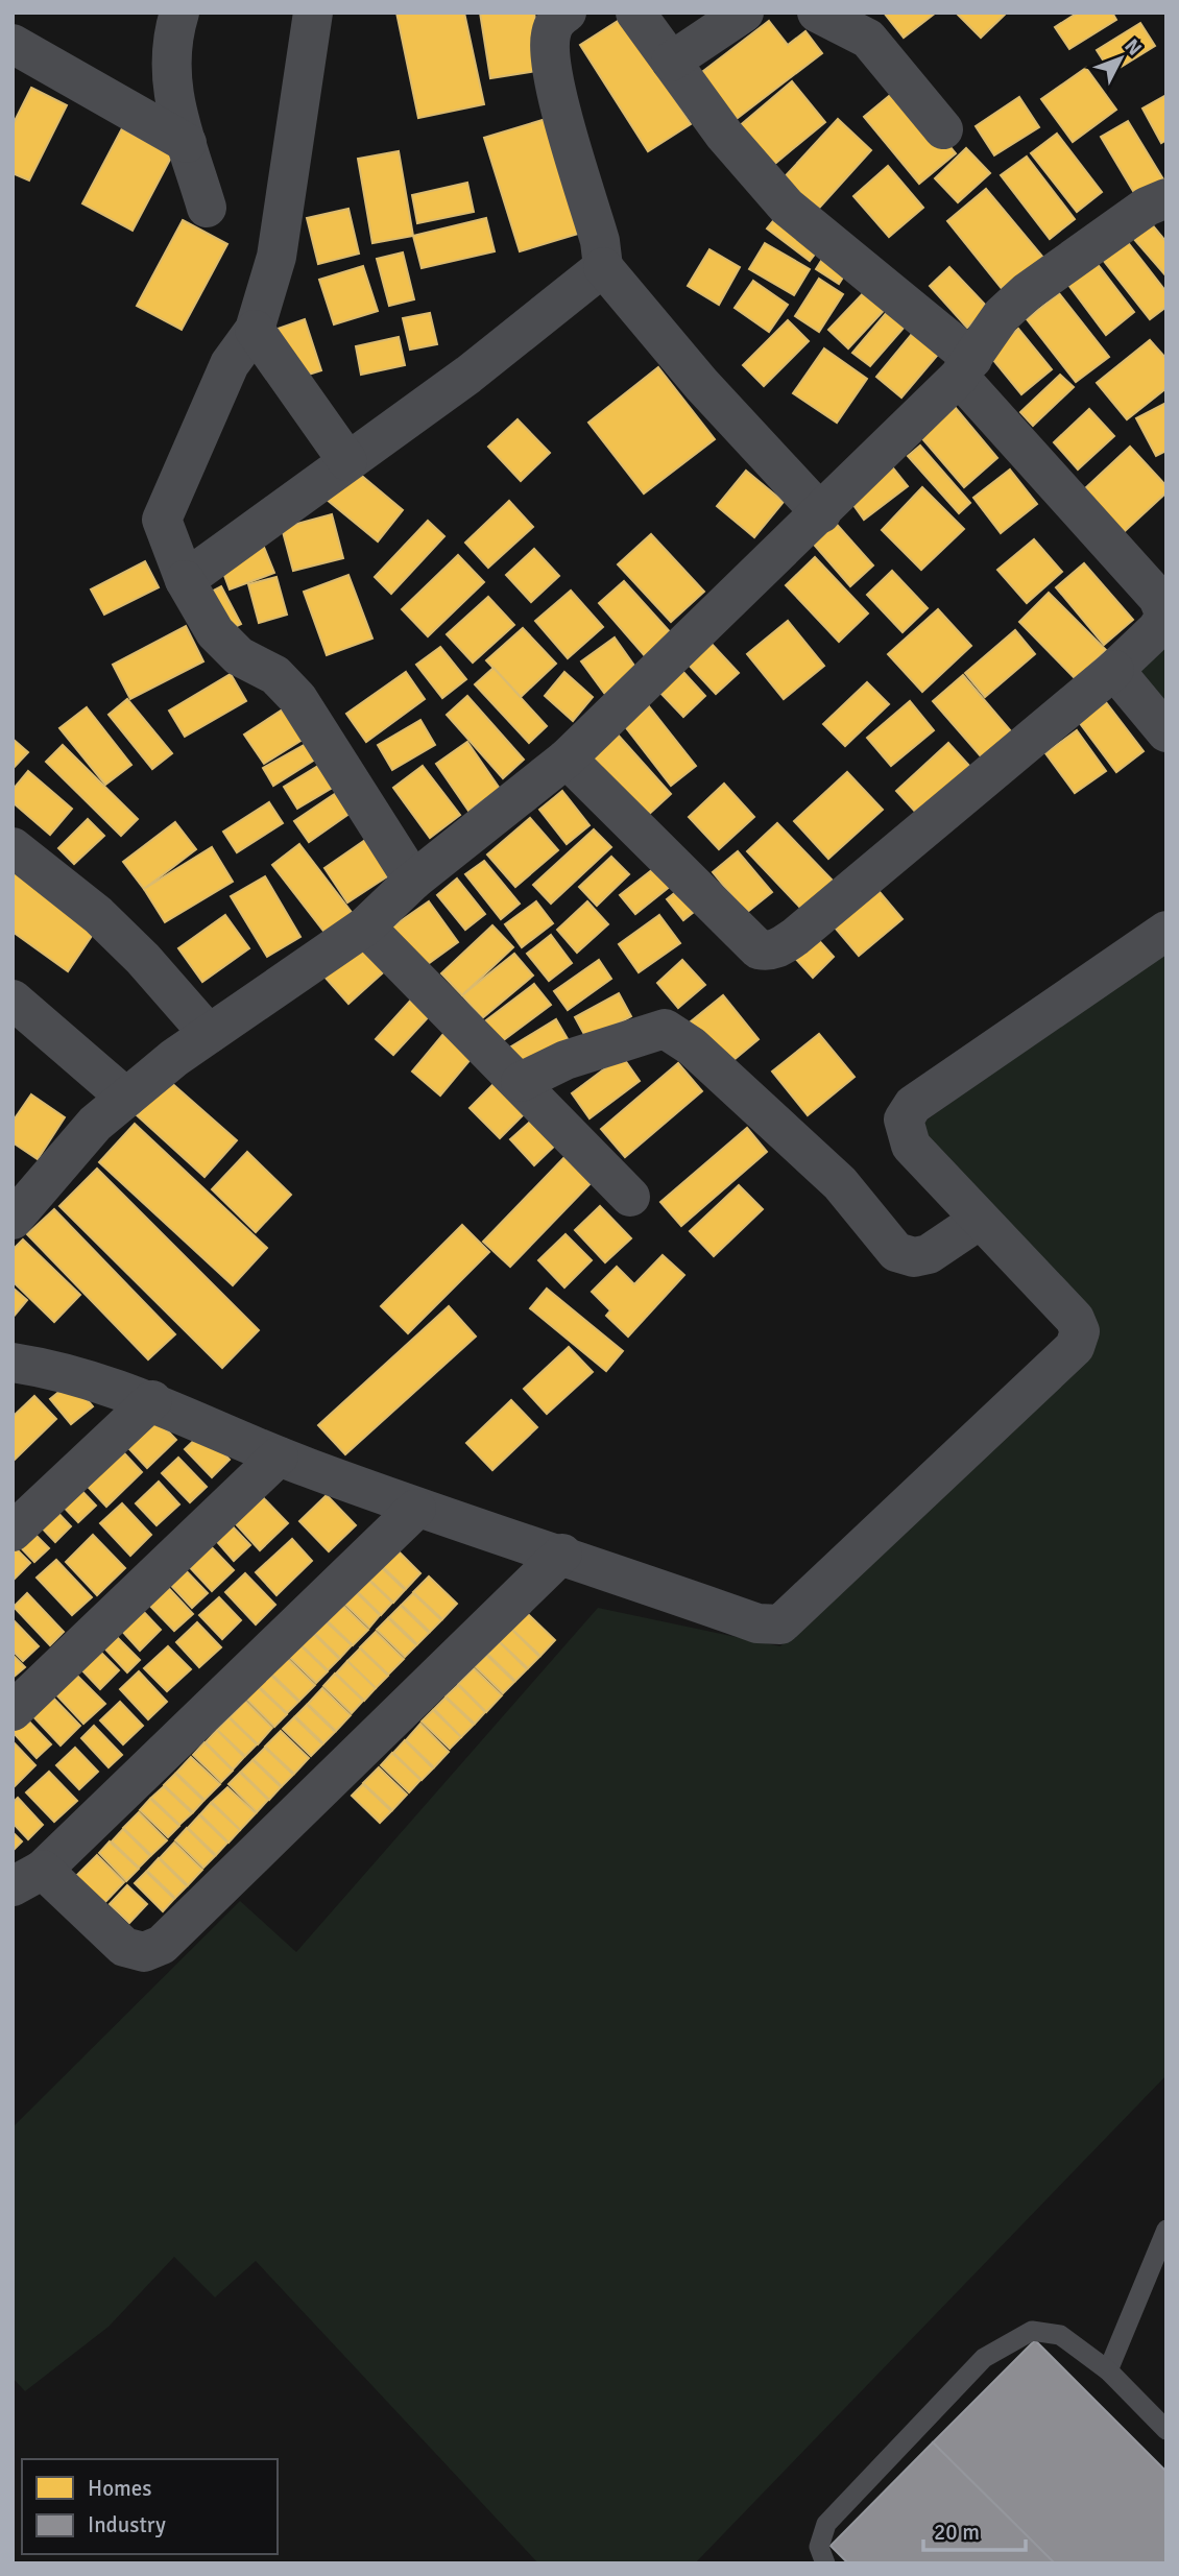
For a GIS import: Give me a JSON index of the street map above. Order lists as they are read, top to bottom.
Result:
{
  "legend": ["Homes", "Industry"],
  "scale_bar": "20 m",
  "north": "top right"
}
